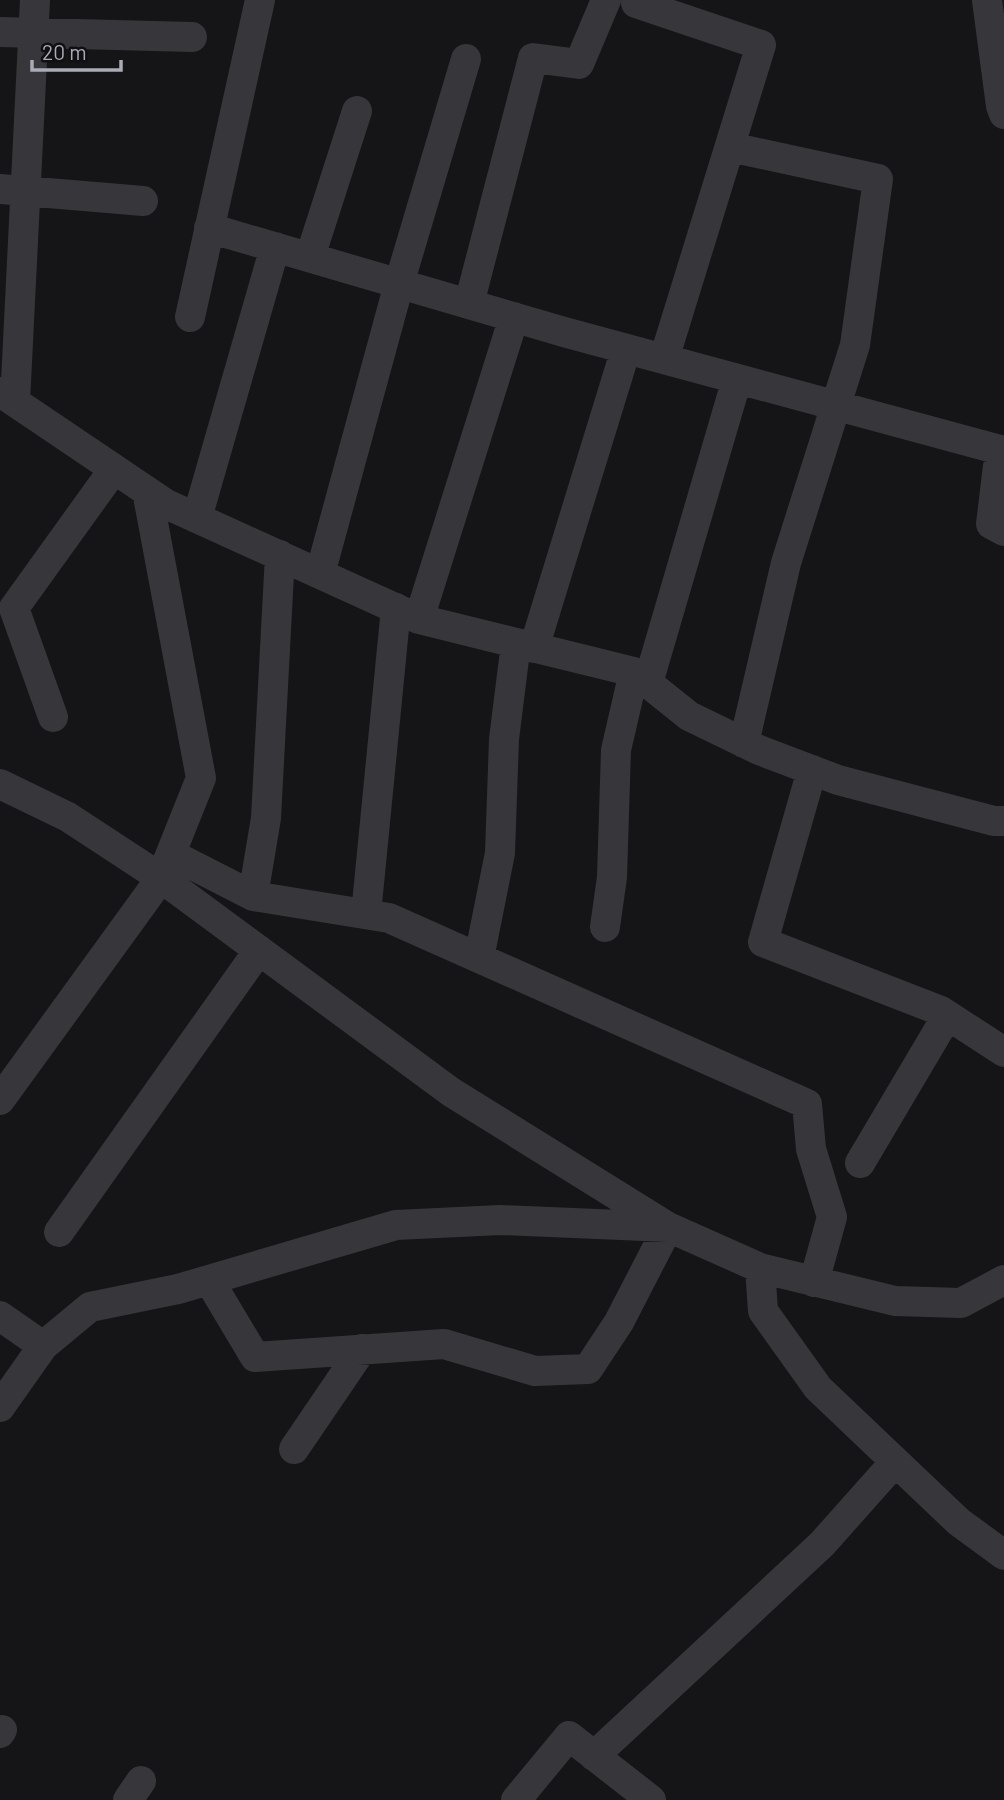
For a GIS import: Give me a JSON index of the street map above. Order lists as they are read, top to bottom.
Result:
{
  "scale_bar": "20 m"
}
